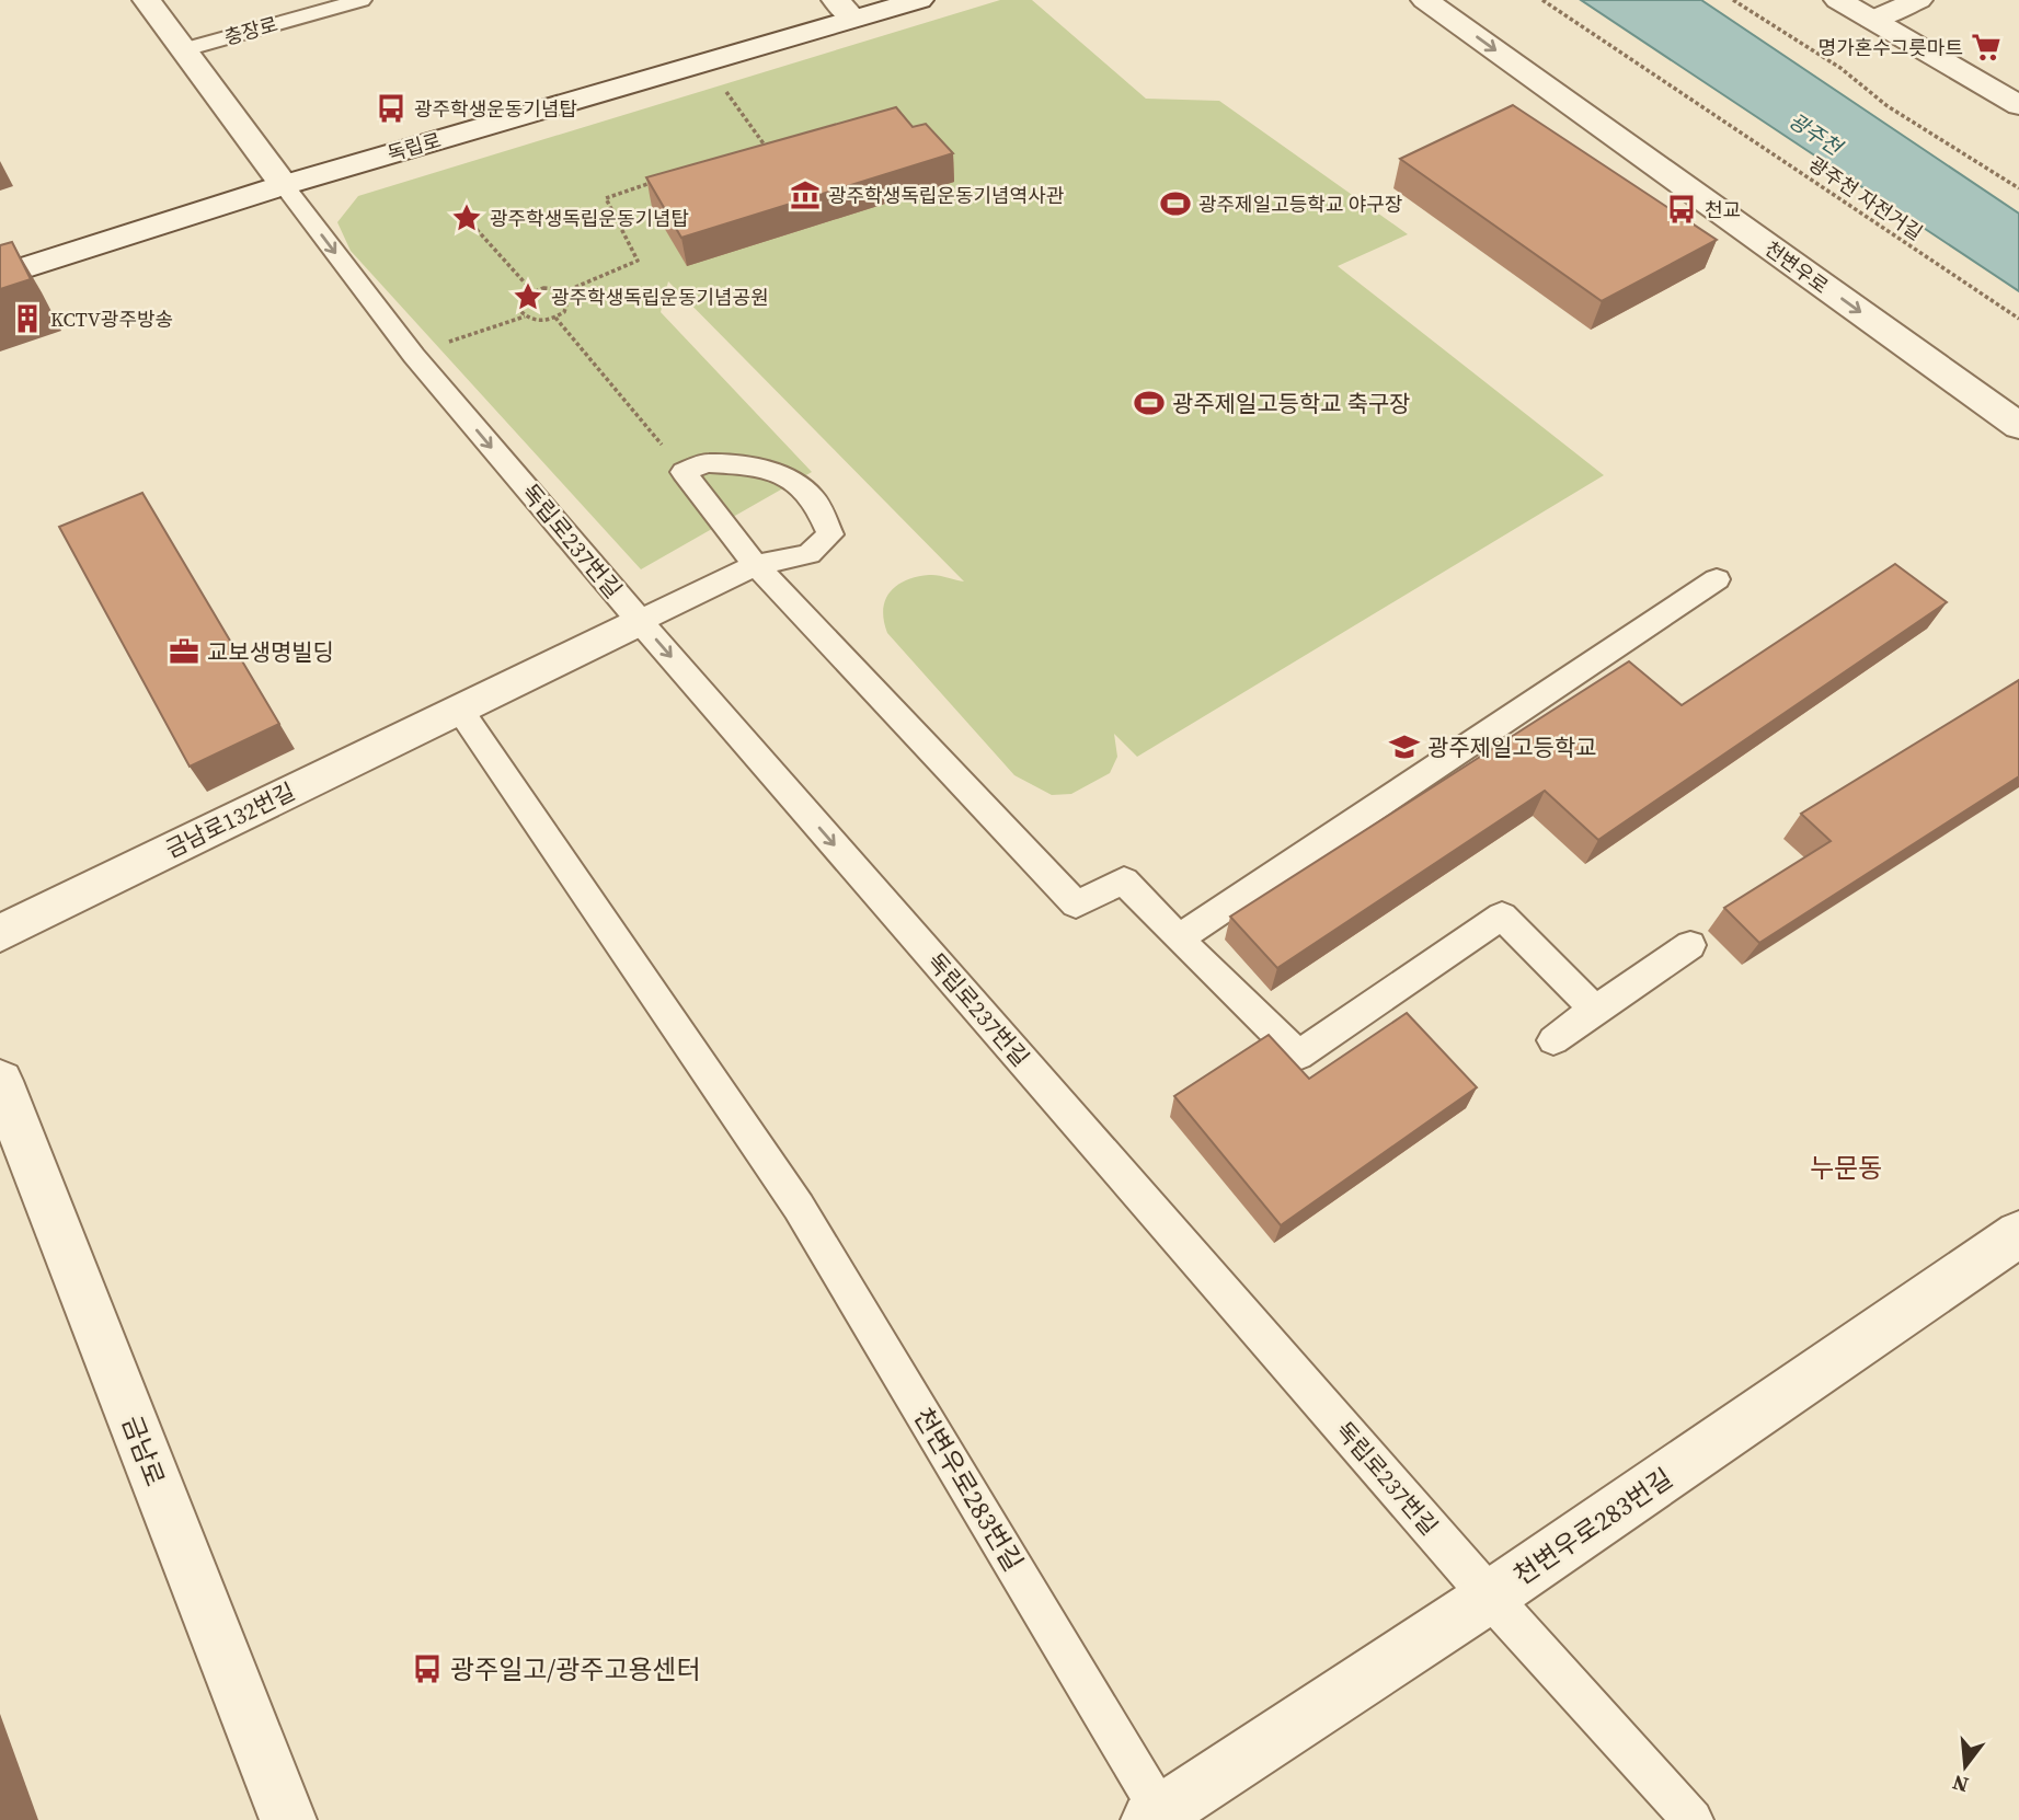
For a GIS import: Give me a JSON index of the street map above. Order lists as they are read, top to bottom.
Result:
{
  "streets": {
    "street": [
      "독립로",
      "천변우로",
      "금남로132번길",
      "금남로",
      "천변우로283번길"
    ],
    "lane": ["충장로", "독립로237번길"],
    "path": ["광주천 자전거길"]
  },
  "crossings": [
    ["독립로", "독립로237번길"],
    ["독립로237번길", "금남로132번길"],
    ["독립로237번길", "천변우로283번길"],
    ["금남로132번길", "천변우로283번길"]
  ],
  "one_way": ["천변우로"],
  "districts": ["누문동"],
  "water": ["광주천"],
  "places": {
    "supermarket": ["명가혼수그릇마트"],
    "bus stop": ["광주학생운동기념탑", "천교", "광주일고/광주고용센터"],
    "museum": ["광주학생독립운동기념역사관"],
    "sports": ["광주제일고등학교 야구장", "광주제일고등학교 축구장"],
    "place": ["광주학생독립운동기념탑", "광주학생독립운동기념공원"],
    "building": ["KCTV광주방송"],
    "office": ["교보생명빌딩"],
    "school or university": ["광주제일고등학교"]
  },
  "north": "bottom"
}
